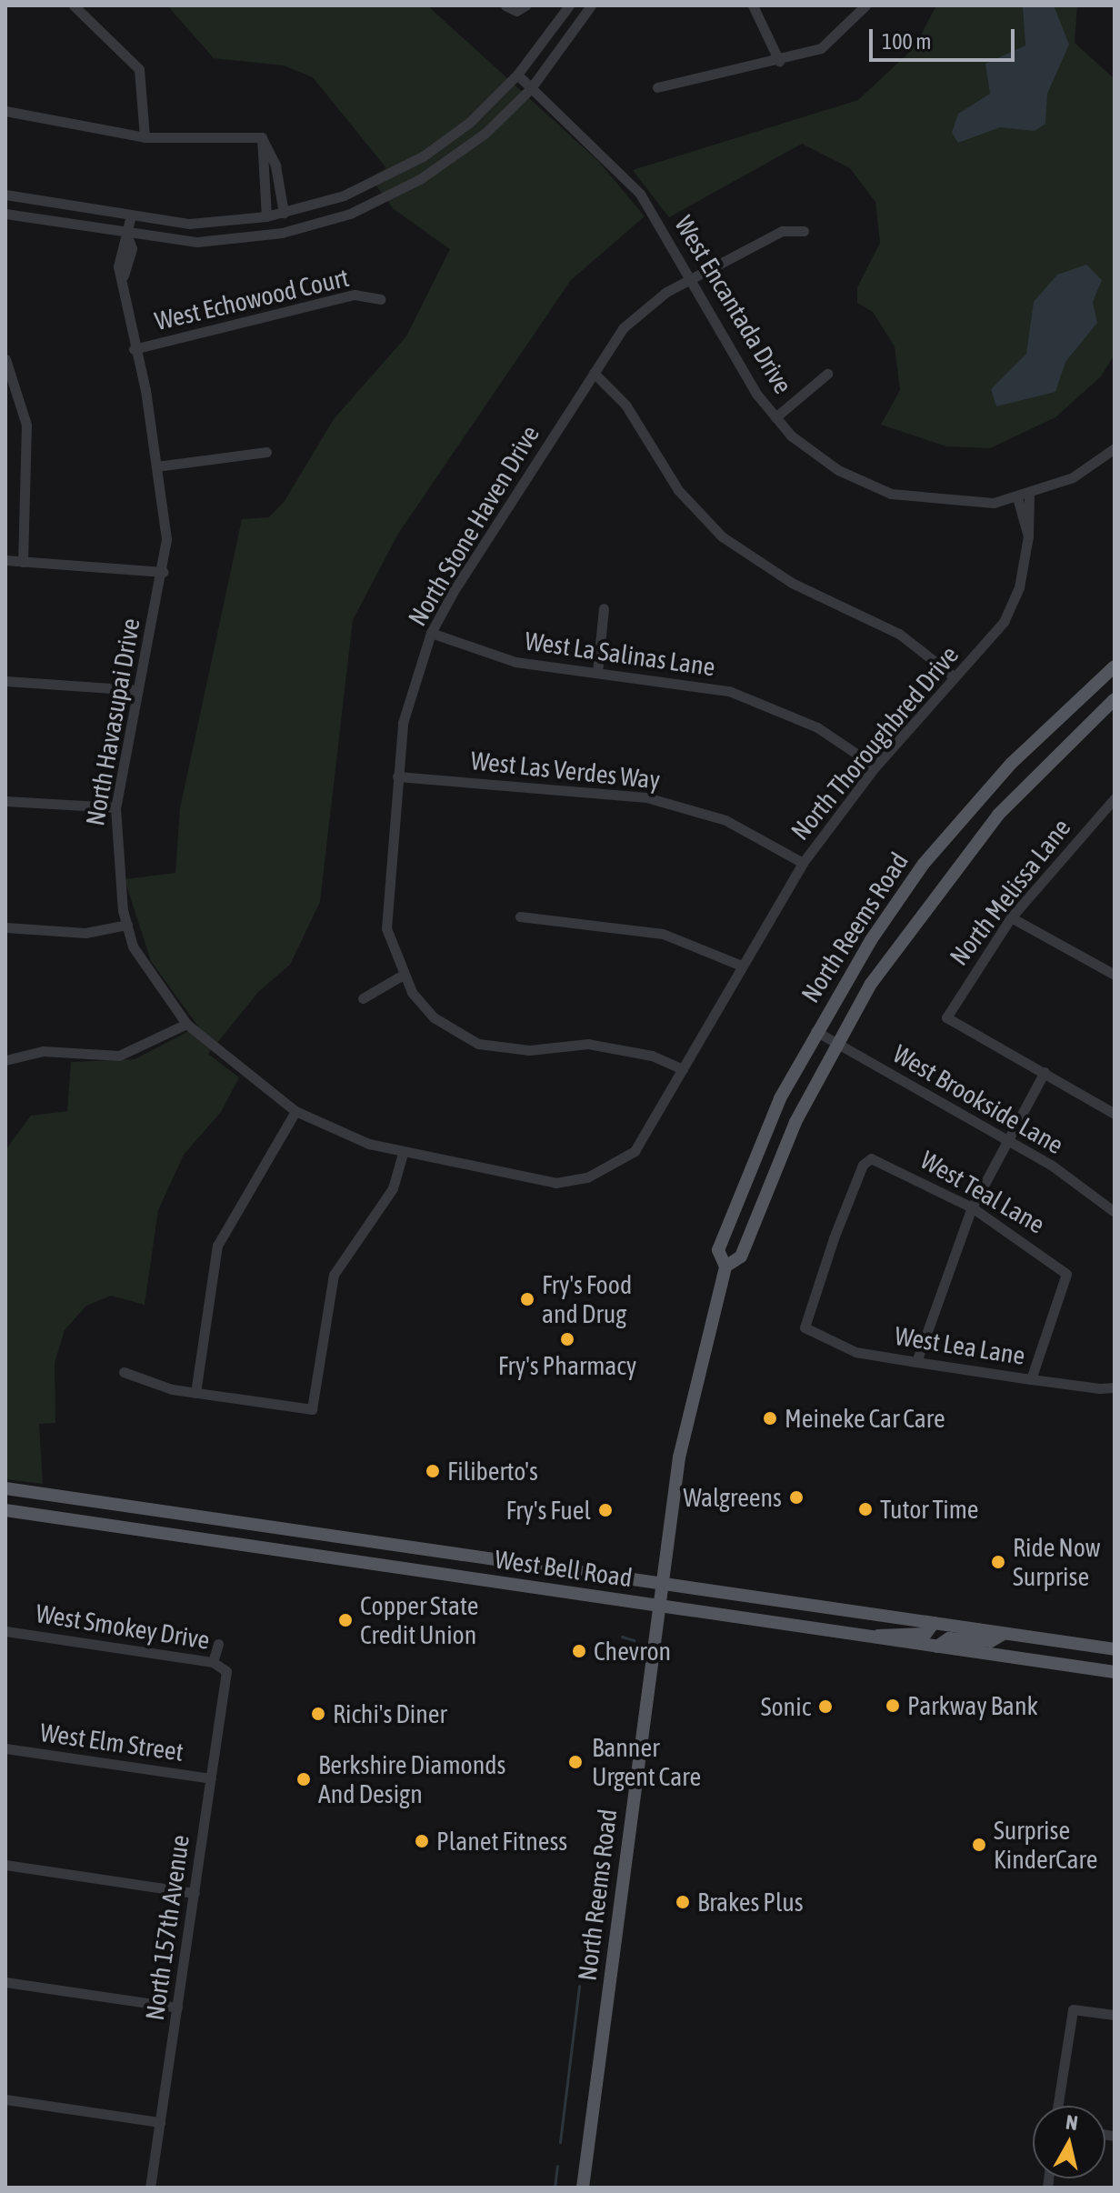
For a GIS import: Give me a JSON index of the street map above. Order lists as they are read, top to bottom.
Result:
{
  "streets": {
    "main road": ["North Reems Road", "West Bell Road"],
    "street": [
      "West Echowood Court",
      "West Encantada Drive",
      "North Stone Haven Drive",
      "West La Salinas Lane",
      "North Havasupai Drive",
      "North Thoroughbred Drive",
      "West Las Verdes Way",
      "North Melissa Lane",
      "West Brookside Lane",
      "West Teal Lane",
      "West Lea Lane",
      "West Smokey Drive",
      "West Elm Street",
      "North 157th Avenue"
    ]
  },
  "crossings": [
    ["West Echowood Court", "North Havasupai Drive"],
    ["West Encantada Drive", "North Stone Haven Drive"],
    ["West Encantada Drive", "North Thoroughbred Drive"],
    ["North Stone Haven Drive", "West La Salinas Lane"],
    ["North Stone Haven Drive", "North Thoroughbred Drive"],
    ["North Stone Haven Drive", "West Las Verdes Way"],
    ["West La Salinas Lane", "North Thoroughbred Drive"],
    ["North Havasupai Drive", "North Thoroughbred Drive"],
    ["North Thoroughbred Drive", "West Las Verdes Way"],
    ["North Reems Road", "West Brookside Lane"],
    ["North Reems Road", "West Bell Road"],
    ["West Teal Lane", "West Lea Lane"],
    ["West Smokey Drive", "North 157th Avenue"],
    ["West Elm Street", "North 157th Avenue"]
  ],
  "places": [
    "Fry's Food and Drug",
    "Fry's Pharmacy",
    "Meineke Car Care",
    "Filiberto's",
    "Walgreens",
    "Tutor Time",
    "Fry's Fuel",
    "Ride Now Surprise",
    "Copper State Credit Union",
    "Chevron",
    "Parkway Bank",
    "Sonic",
    "Richi's Diner",
    "Banner Urgent Care",
    "Berkshire Diamonds And Design",
    "Planet Fitness",
    "Surprise KinderCare",
    "Brakes Plus"
  ],
  "scale_bar": "100 m",
  "north": "top"
}
